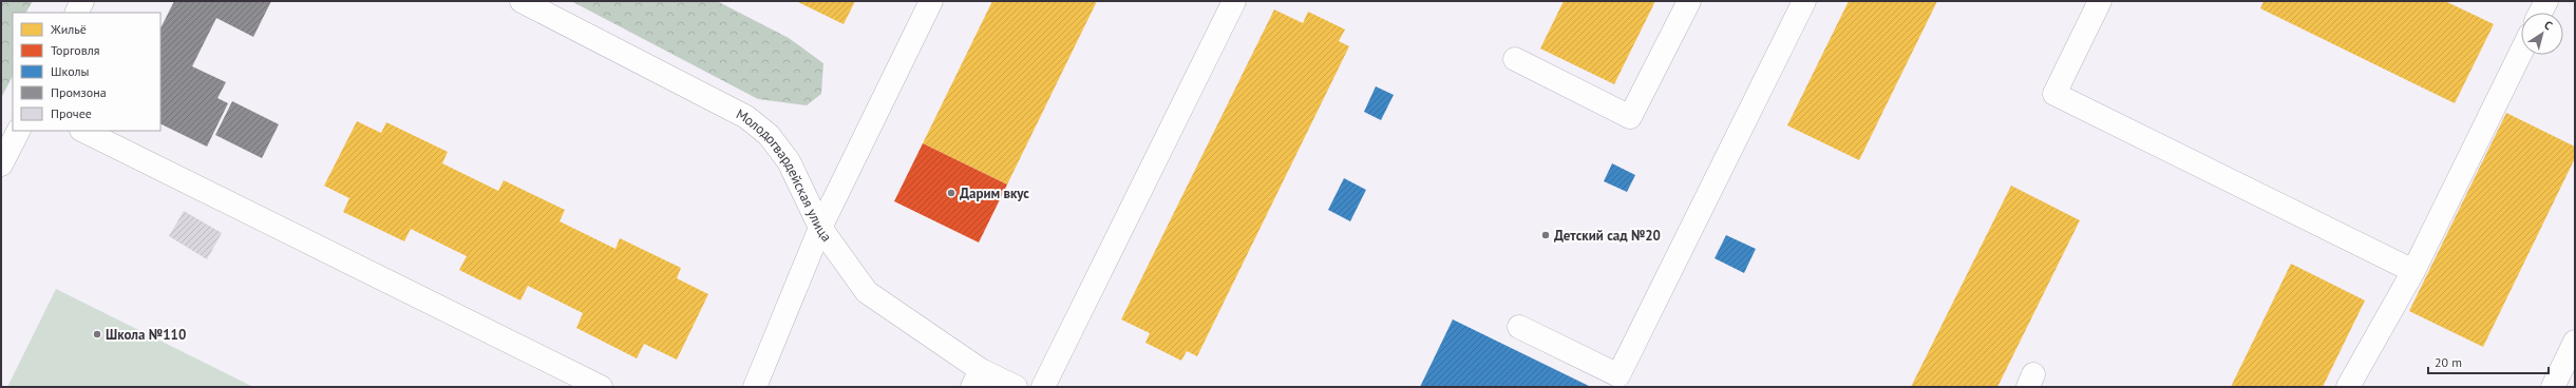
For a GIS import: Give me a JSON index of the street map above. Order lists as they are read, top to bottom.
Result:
{
  "streets": {
    "street": ["Молодогвардейская улица"]
  },
  "places": ["Дарим вкус", "Детский сад №20", "Школа №110"],
  "legend": [
    "Жильё",
    "Торговля",
    "Школы",
    "Промзона",
    "Прочее"
  ],
  "scale_bar": "20 m",
  "north": "top right"
}
